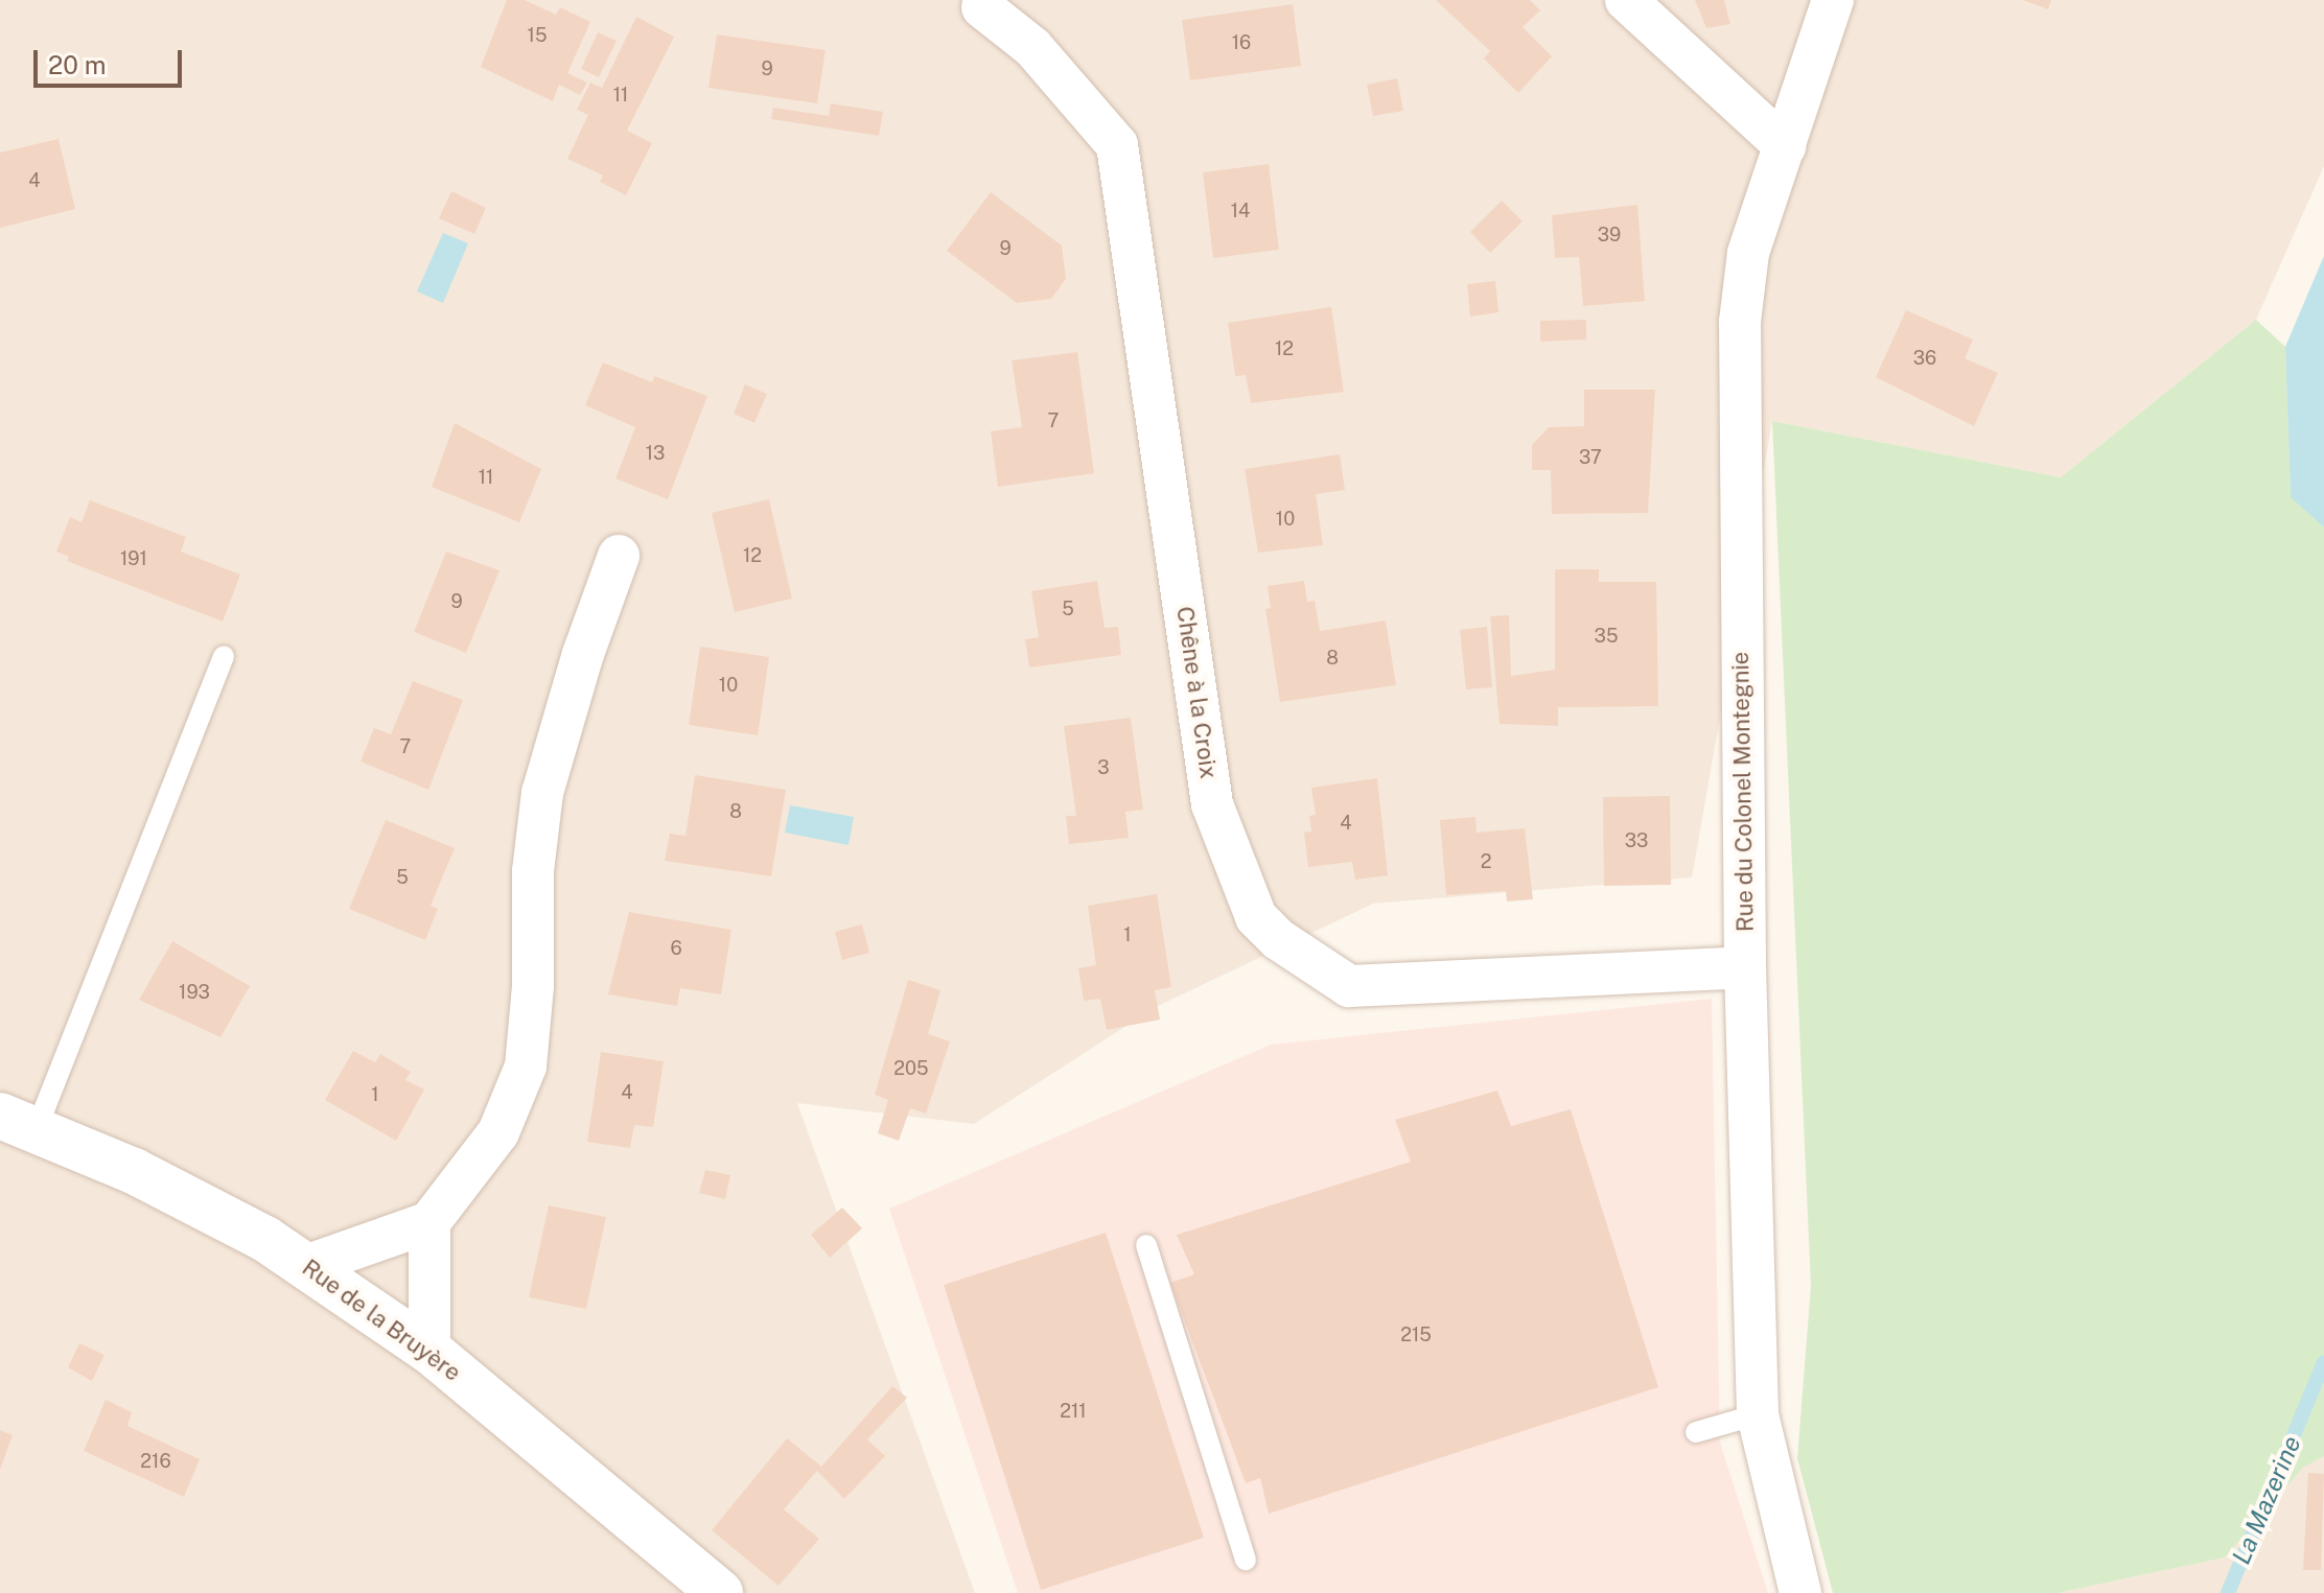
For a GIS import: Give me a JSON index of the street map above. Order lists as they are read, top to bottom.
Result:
{
  "streets": {
    "main road": ["Rue de la Bruyère"],
    "street": ["Chêne à la Croix", "Rue du Colonel Montegnie"]
  },
  "crossings": [
    ["Chêne à la Croix", "Rue du Colonel Montegnie"]
  ],
  "water": ["La Mazerine"],
  "house_numbers": [
    "15",
    "16",
    "9",
    "11",
    "4",
    "14",
    "39",
    "9",
    "12",
    "36",
    "7",
    "13",
    "37",
    "11",
    "10",
    "12",
    "191",
    "9",
    "5",
    "35",
    "8",
    "10",
    "7",
    "3",
    "8",
    "4",
    "33",
    "2",
    "5",
    "1",
    "6",
    "193",
    "205",
    "4",
    "1",
    "215",
    "211",
    "216"
  ],
  "scale_bar": "20 m"
}
